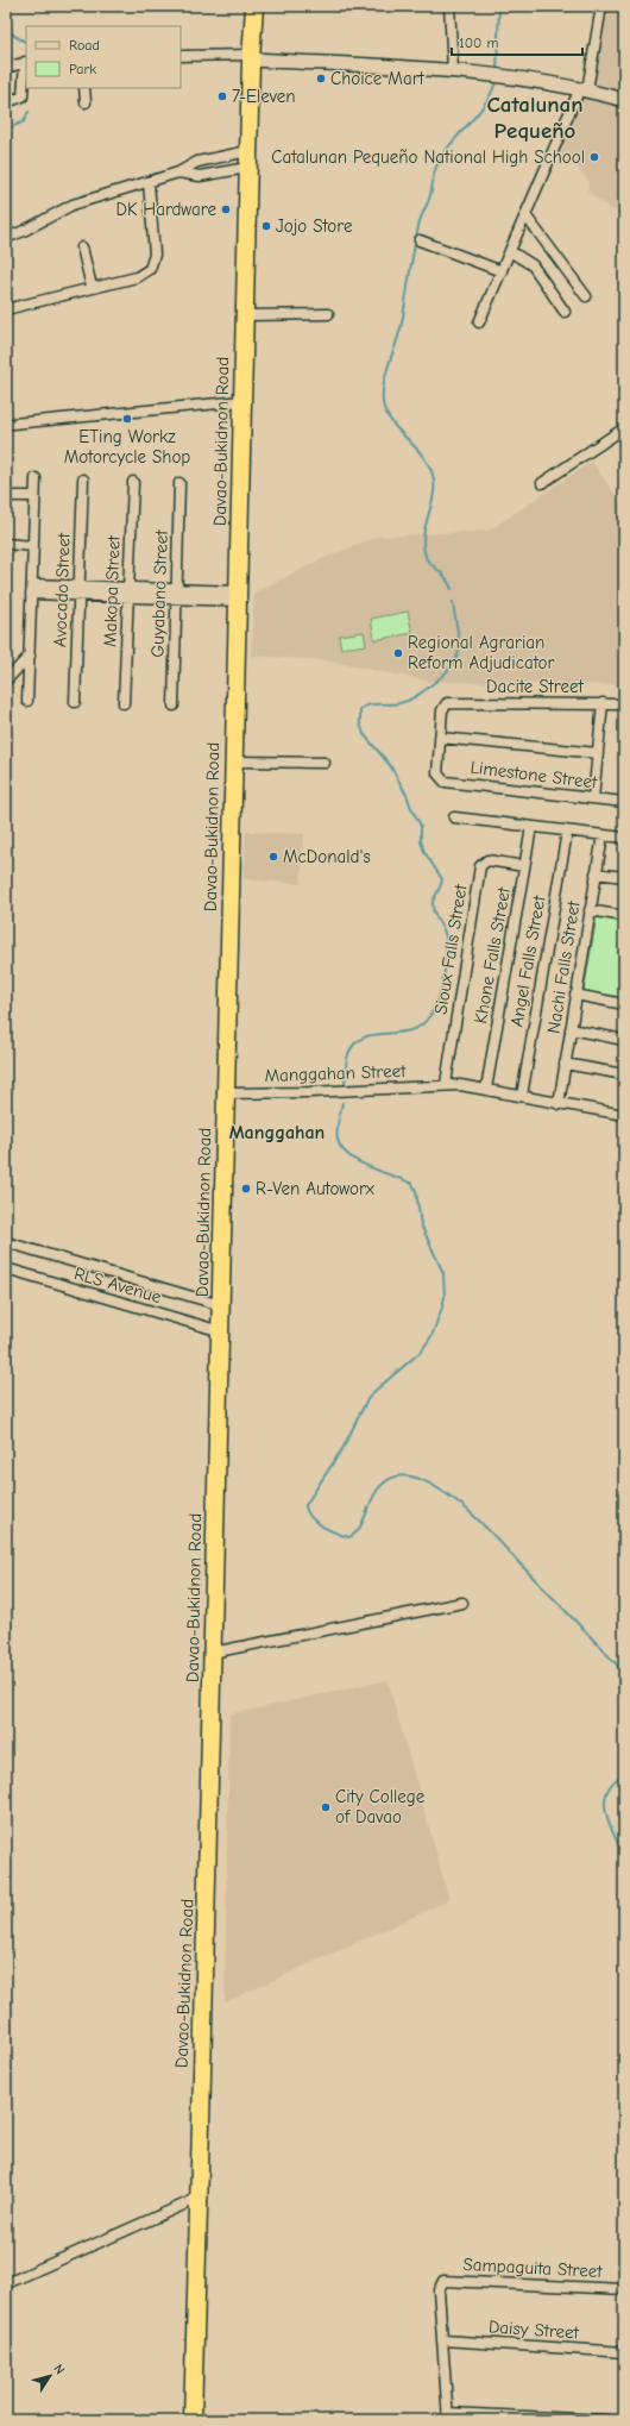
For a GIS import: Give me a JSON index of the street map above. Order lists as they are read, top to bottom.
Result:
{
  "streets": {
    "highway": ["Davao-Bukidnon Road"],
    "street": [
      "Avocado Street",
      "Makopa Street",
      "Guyabano Street",
      "Dacite Street",
      "Limestone Street",
      "Sioux Falls Street",
      "Khone Falls Street",
      "Angel Falls Street",
      "Nachi Falls Street",
      "Manggahan Street",
      "RLS Avenue",
      "Sampaguita Street",
      "Daisy Street"
    ]
  },
  "crossings": [
    ["Davao-Bukidnon Road", "Manggahan Street"],
    ["Davao-Bukidnon Road", "RLS Avenue"],
    ["Dacite Street", "Limestone Street"],
    ["Sioux Falls Street", "Khone Falls Street"],
    ["Sioux Falls Street", "Manggahan Street"],
    ["Khone Falls Street", "Manggahan Street"],
    ["Angel Falls Street", "Manggahan Street"],
    ["Nachi Falls Street", "Manggahan Street"],
    ["Sampaguita Street", "Daisy Street"]
  ],
  "districts": ["Catalunan Pequeño", "Manggahan"],
  "places": [
    "Choice Mart",
    "7-Eleven",
    "Catalunan Pequeño National High School",
    "DK Hardware",
    "Jojo Store",
    "ETing Workz Motorcycle Shop",
    "Regional Agrarian Reform Adjudicator",
    "McDonald's",
    "R-Ven Autoworx",
    "City College of Davao"
  ],
  "legend": ["Road", "Park"],
  "scale_bar": "100 m",
  "north": "top right"
}
